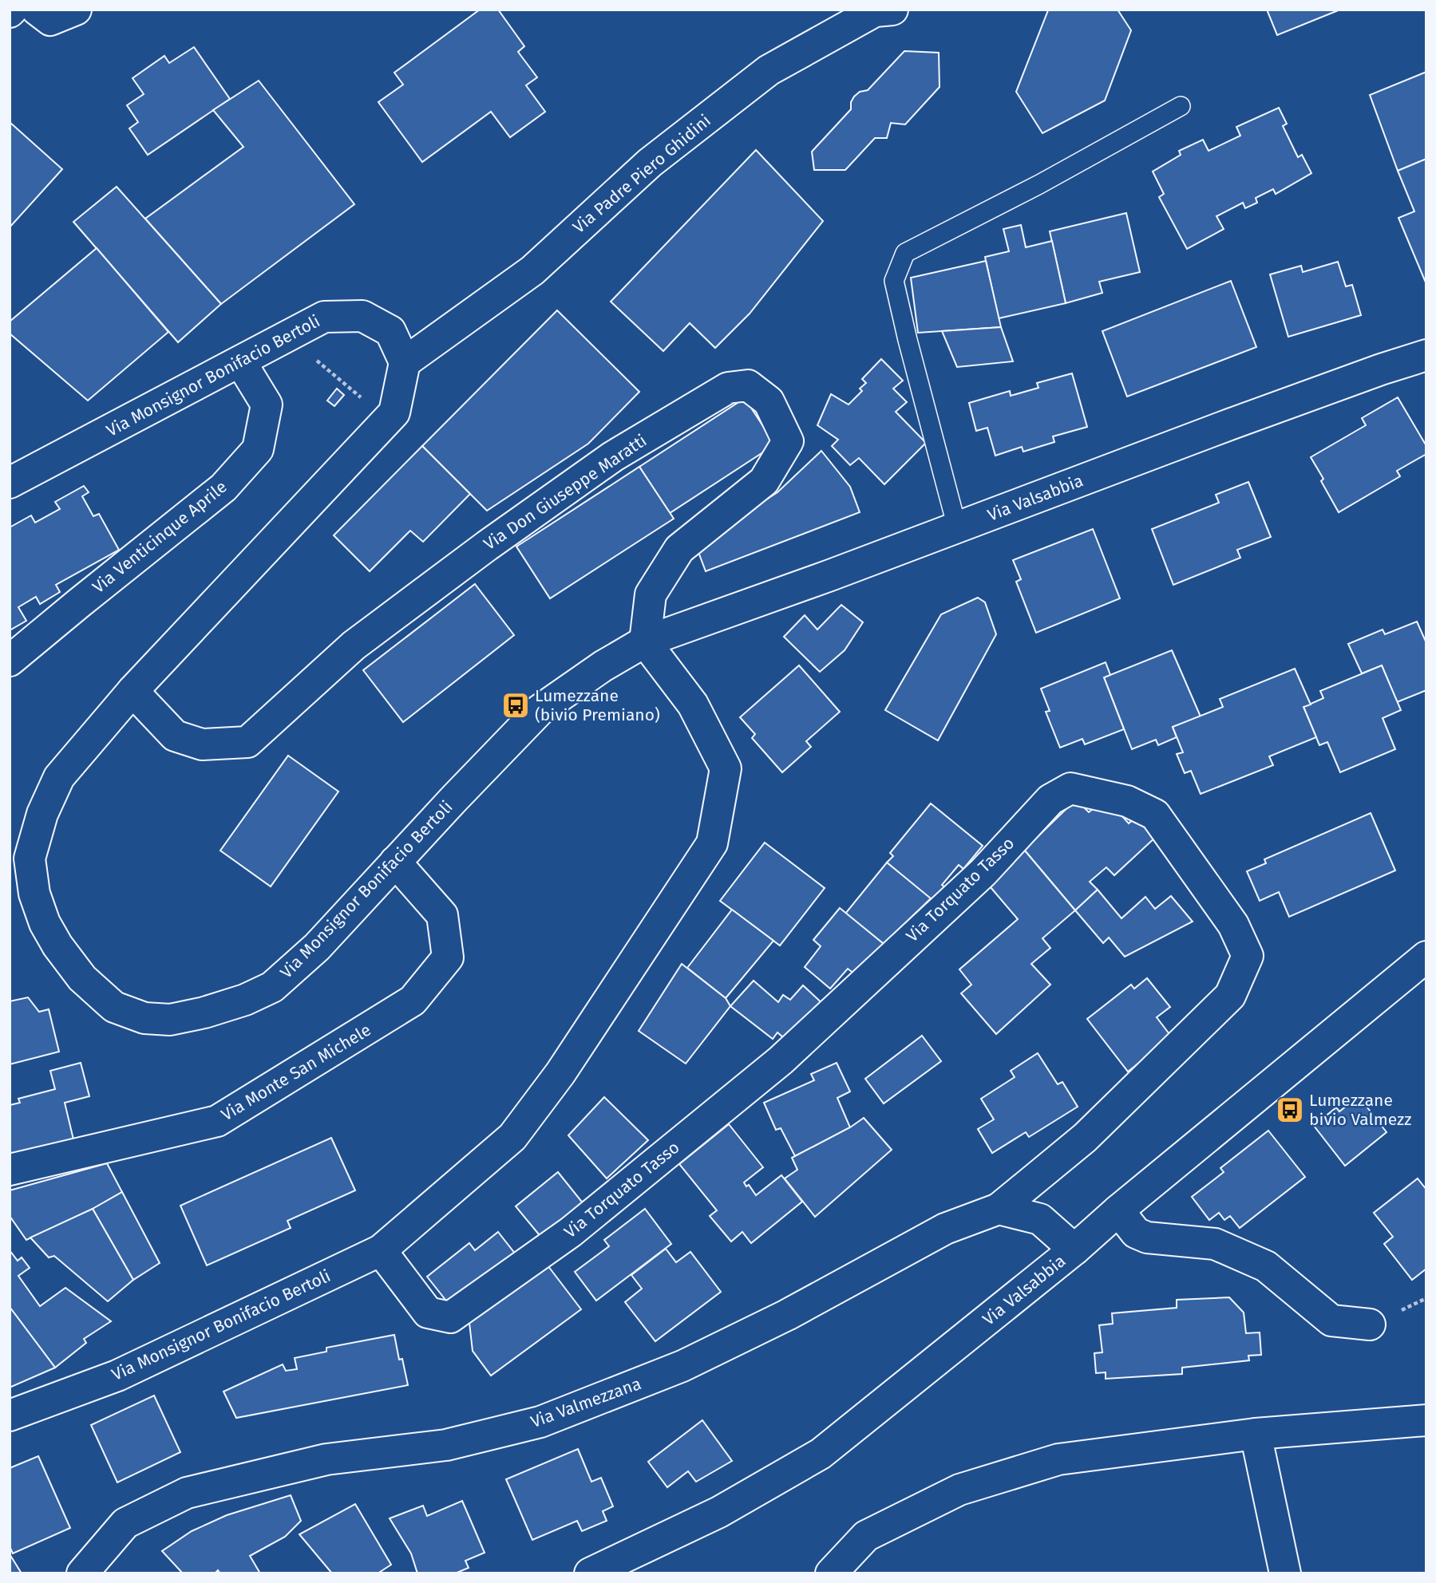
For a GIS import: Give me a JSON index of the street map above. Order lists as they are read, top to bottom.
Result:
{
  "streets": {
    "street": [
      "Via Padre Piero Ghidini",
      "Via Monsignor Bonifacio Bertoli",
      "Via Don Giuseppe Maratti",
      "Via Valsabbia",
      "Via Venticinque Aprile",
      "Via Torquato Tasso",
      "Via Monte San Michele",
      "Via Valmezzana"
    ]
  },
  "crossings": [
    ["Via Padre Piero Ghidini", "Via Monsignor Bonifacio Bertoli"],
    ["Via Monsignor Bonifacio Bertoli", "Via Don Giuseppe Maratti"],
    ["Via Monsignor Bonifacio Bertoli", "Via Valsabbia"],
    ["Via Monsignor Bonifacio Bertoli", "Via Venticinque Aprile"],
    ["Via Monsignor Bonifacio Bertoli", "Via Torquato Tasso"],
    ["Via Monsignor Bonifacio Bertoli", "Via Monte San Michele"],
    ["Via Don Giuseppe Maratti", "Via Valsabbia"],
    ["Via Torquato Tasso", "Via Valmezzana"]
  ],
  "places": {
    "bus stop": ["Lumezzane (bivio Premiano)", "Lumezzane bivio Valmezz"]
  }
}
